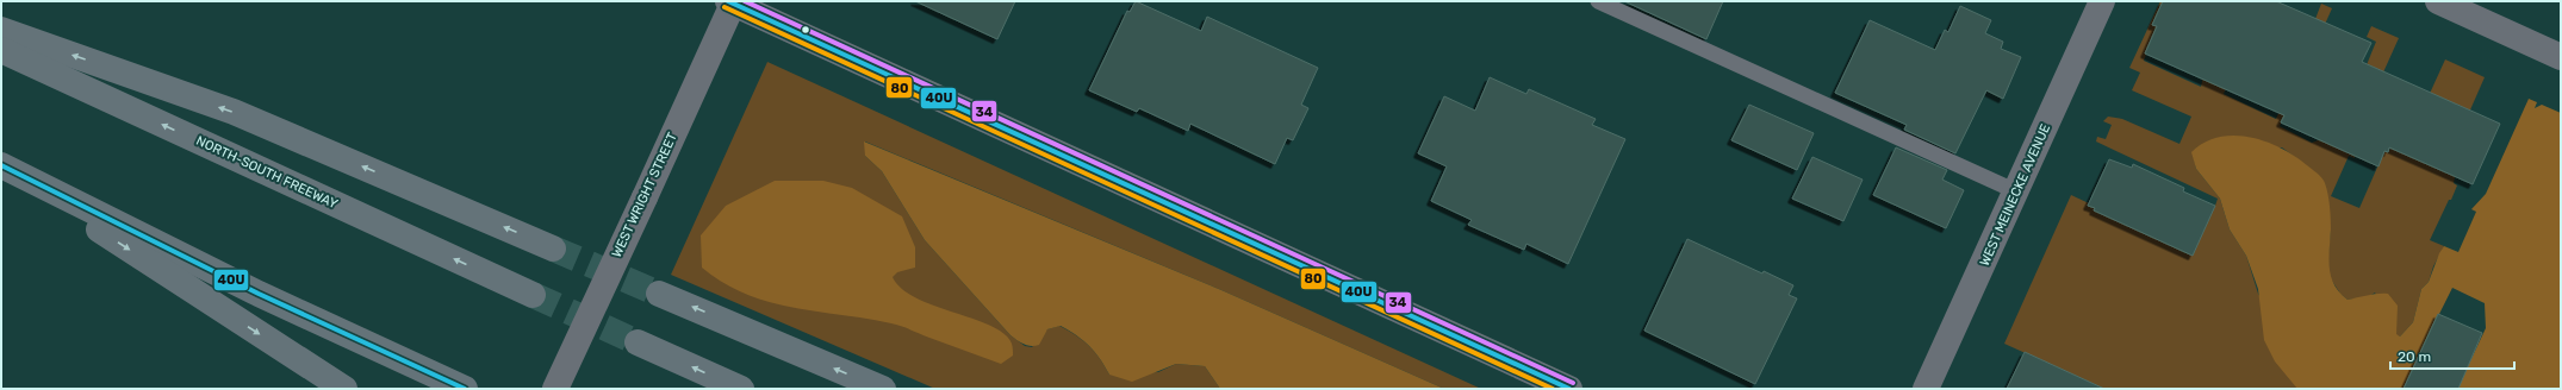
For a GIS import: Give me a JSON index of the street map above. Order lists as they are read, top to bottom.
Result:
{
  "streets": {
    "highway": ["NORTH-SOUTH FREEWAY"],
    "street": ["WEST WRIGHT STREET", "WEST MEINECKE AVENUE"]
  },
  "lines": ["transit line 40U", "transit line 34", "transit line 80"],
  "scale_bar": "20 m"
}
